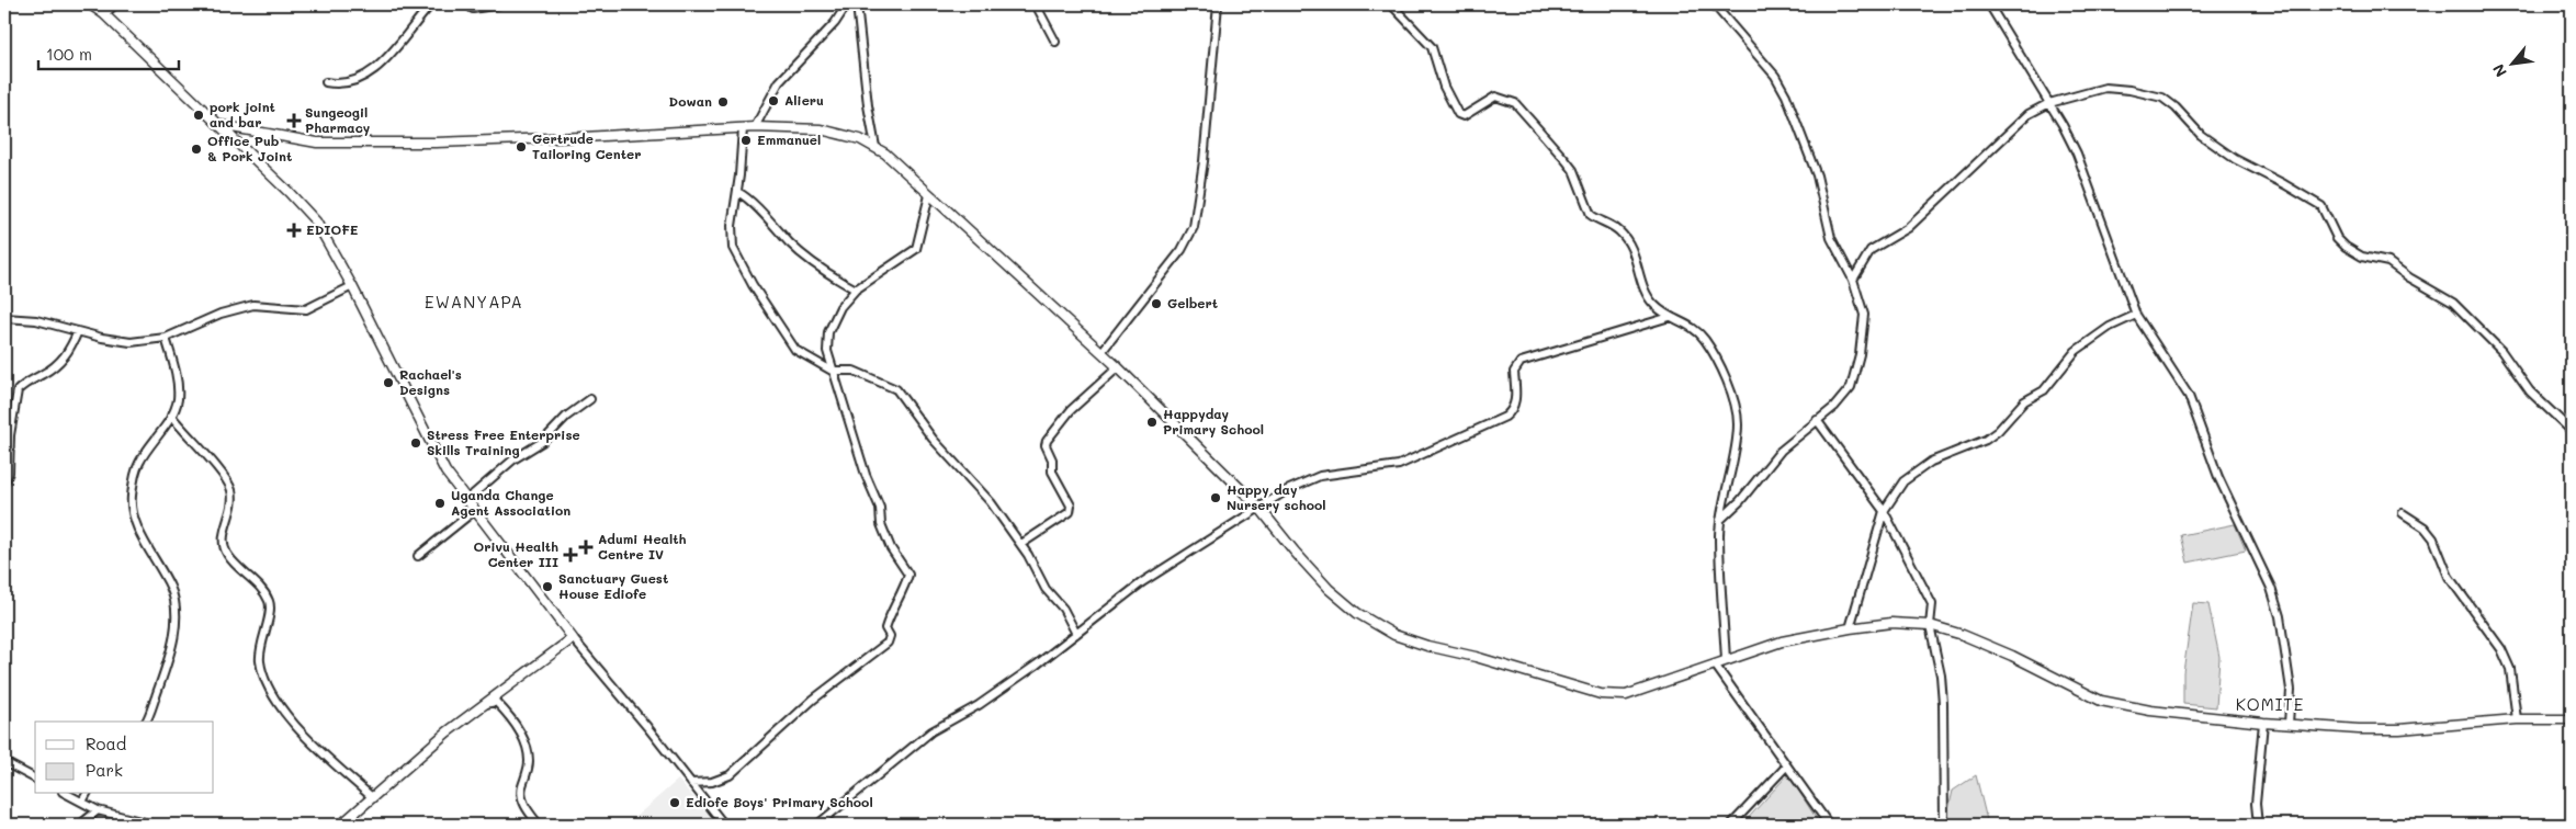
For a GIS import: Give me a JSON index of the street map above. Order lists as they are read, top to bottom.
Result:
{
  "districts": ["EWANYAPA", "KOMITE"],
  "places": {
    "other": [
      "Alieru",
      "Dowan",
      "pork joint and bar",
      "Emmanuel",
      "Gertrude Tailoring Center",
      "Office Pub & Pork Joint",
      "Gelbert",
      "Rachael's Designs",
      "Happyday Primary School",
      "Stress Free Enterprise Skills Training",
      "Happy day Nursery school",
      "Uganda Change Agent Association",
      "Sanctuary Guest House Ediofe",
      "Ediofe Boys' Primary School"
    ],
    "health": [
      "Sungeogil Pharmacy",
      "EDIOFE",
      "Adumi Health Centre IV",
      "Orivu Health Center III"
    ]
  },
  "legend": ["Road", "Park"],
  "scale_bar": "100 m",
  "north": "bottom left"
}
